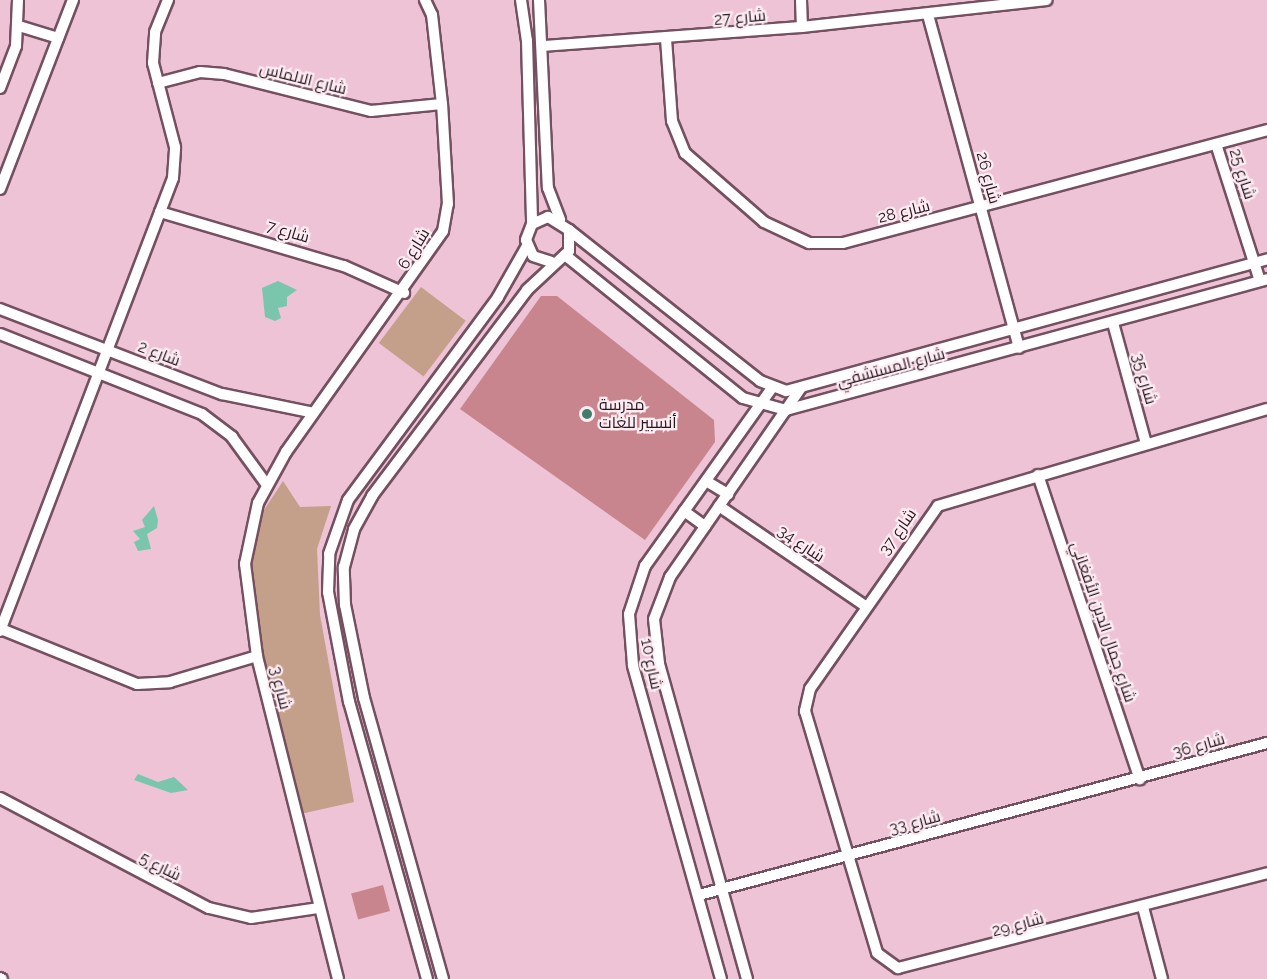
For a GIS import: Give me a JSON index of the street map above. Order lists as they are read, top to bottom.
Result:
{
  "streets": {
    "street": [
      "شارع 27",
      "شارع الالماس",
      "شارع 25",
      "شارع 26",
      "شارع 28",
      "شارع 7",
      "شارع 6",
      "شارع 2",
      "شارع المستشفي",
      "شارع 35",
      "شارع 37",
      "شارع 34",
      "شارع جمال الدين الأفغاني",
      "شارع 10",
      "شارع 3",
      "شارع 36",
      "شارع 33",
      "شارع 5",
      "شارع 29"
    ]
  },
  "crossings": [
    ["شارع 27", "شارع 26"],
    ["شارع 27", "شارع 28"],
    ["شارع الالماس", "شارع 6"],
    ["شارع 25", "شارع 28"],
    ["شارع 25", "شارع المستشفي"],
    ["شارع 26", "شارع 28"],
    ["شارع 26", "شارع المستشفي"],
    ["شارع 7", "شارع 6"],
    ["شارع 6", "شارع 2"],
    ["شارع 6", "شارع 3"],
    ["شارع 2", "شارع 3"],
    ["شارع المستشفي", "شارع 35"],
    ["شارع المستشفي", "شارع 10"],
    ["شارع 35", "شارع 37"],
    ["شارع 37", "شارع 34"],
    ["شارع 37", "شارع جمال الدين الأفغاني"],
    ["شارع 37", "شارع 33"],
    ["شارع 37", "شارع 29"],
    ["شارع 34", "شارع 10"],
    ["شارع جمال الدين الأفغاني", "شارع 36"],
    ["شارع جمال الدين الأفغاني", "شارع 33"],
    ["شارع 10", "شارع 33"],
    ["شارع 3", "شارع 5"],
    ["شارع 36", "شارع 33"],
    ["شارع 33", "شارع 29"]
  ],
  "places": ["مدرسة أنسبير للغات"]
}
